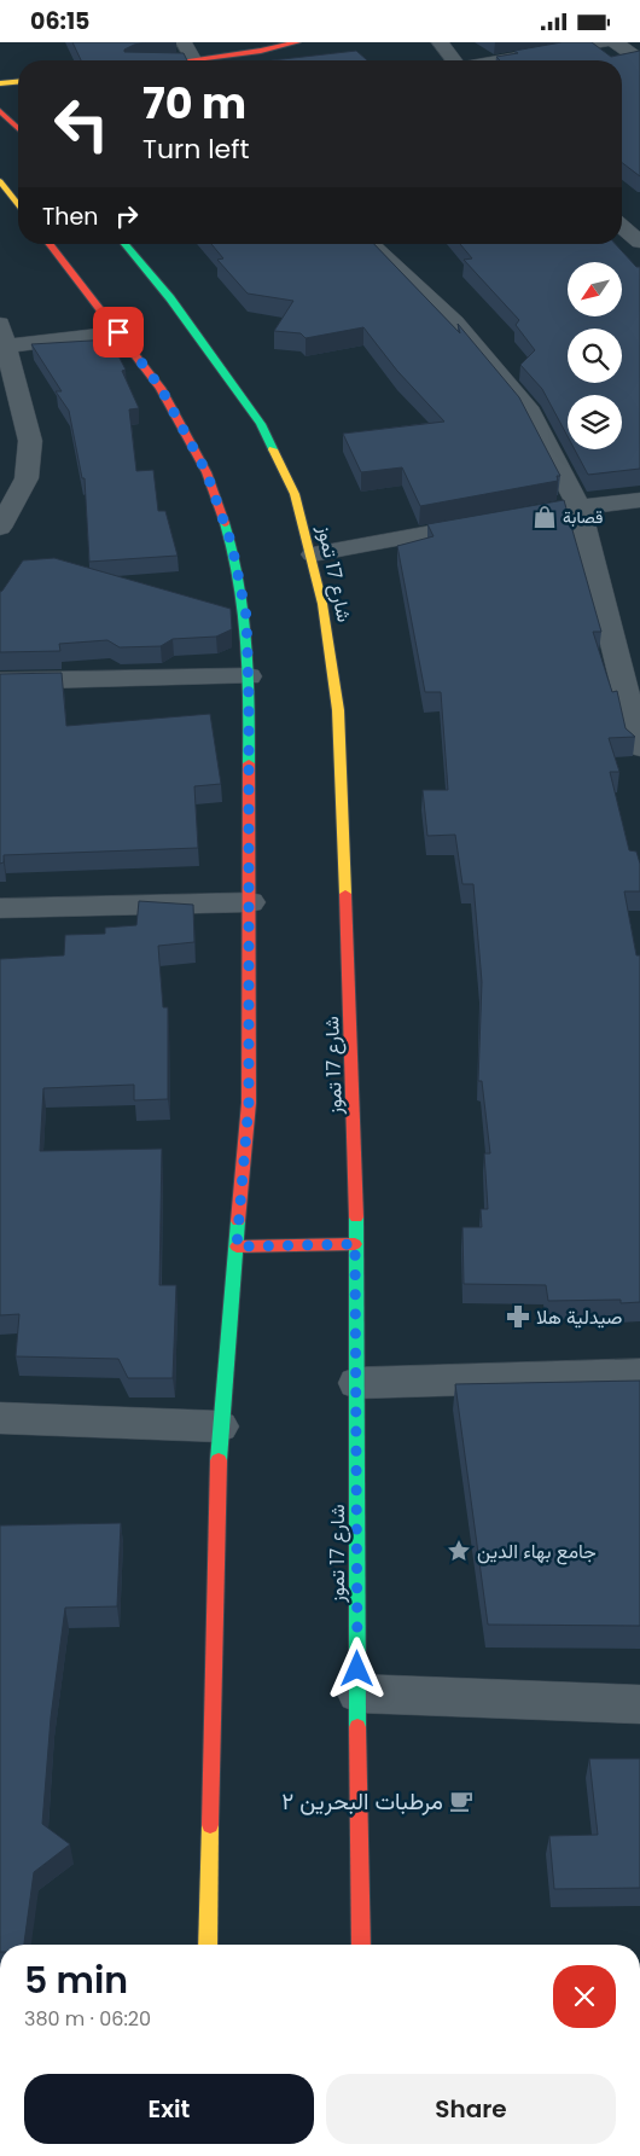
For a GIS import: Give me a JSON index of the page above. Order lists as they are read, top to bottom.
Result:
{
  "streets": {
    "main road": ["شارع 17 تموز"]
  },
  "places": {
    "shop": ["قصابة"],
    "pharmacy": ["صيدلية هلا"],
    "place": ["جامع بهاء الدين"],
    "cafe": ["مرطبات البحرين ٢"]
  },
  "north": "bottom left",
  "page": {
    "status": "06:15",
    "turn": ["70 m", "Turn left"],
    "then": "Then",
    "heading": ["5 min", "380 m · 06:20"],
    "buttons": ["Exit", "Share"]
  }
}
